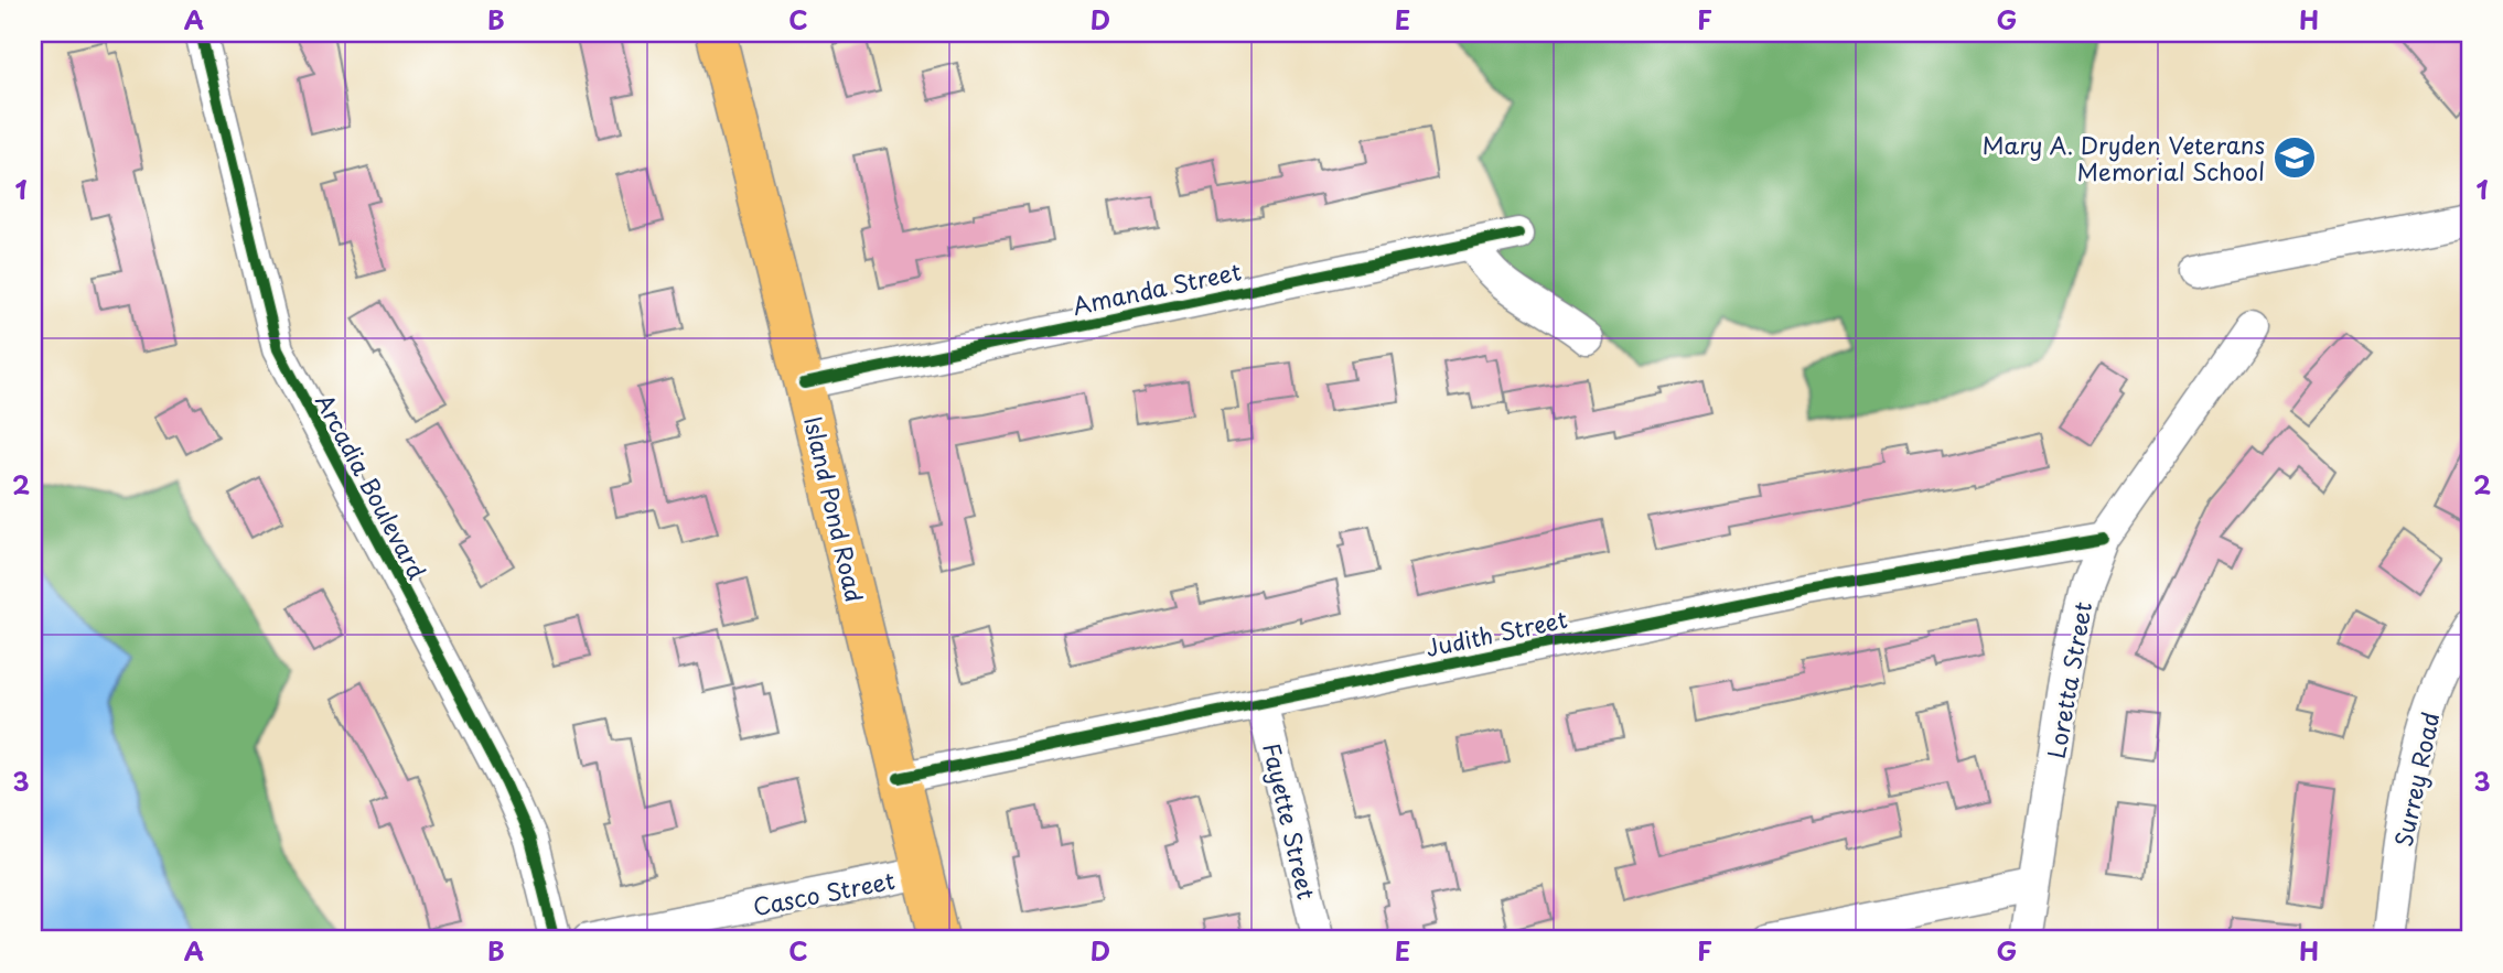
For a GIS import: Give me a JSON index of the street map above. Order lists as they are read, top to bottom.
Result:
{
  "streets": {
    "main road": ["Island Pond Road"],
    "street": [
      "Amanda Street",
      "Arcadia Boulevard",
      "Judith Street",
      "Loretta Street",
      "Surrey Road",
      "Fayette Street",
      "Casco Street"
    ]
  },
  "crossings": [
    ["Amanda Street", "Island Pond Road"],
    ["Island Pond Road", "Judith Street"],
    ["Island Pond Road", "Casco Street"],
    ["Judith Street", "Loretta Street"],
    ["Judith Street", "Fayette Street"]
  ],
  "places": {
    "school or university": ["Mary A. Dryden Veterans Memorial School"]
  },
  "grid": {
    "columns": [
      "A",
      "B",
      "C",
      "D",
      "E",
      "F",
      "G",
      "H"
    ],
    "rows": ["1", "2", "3"]
  }
}
